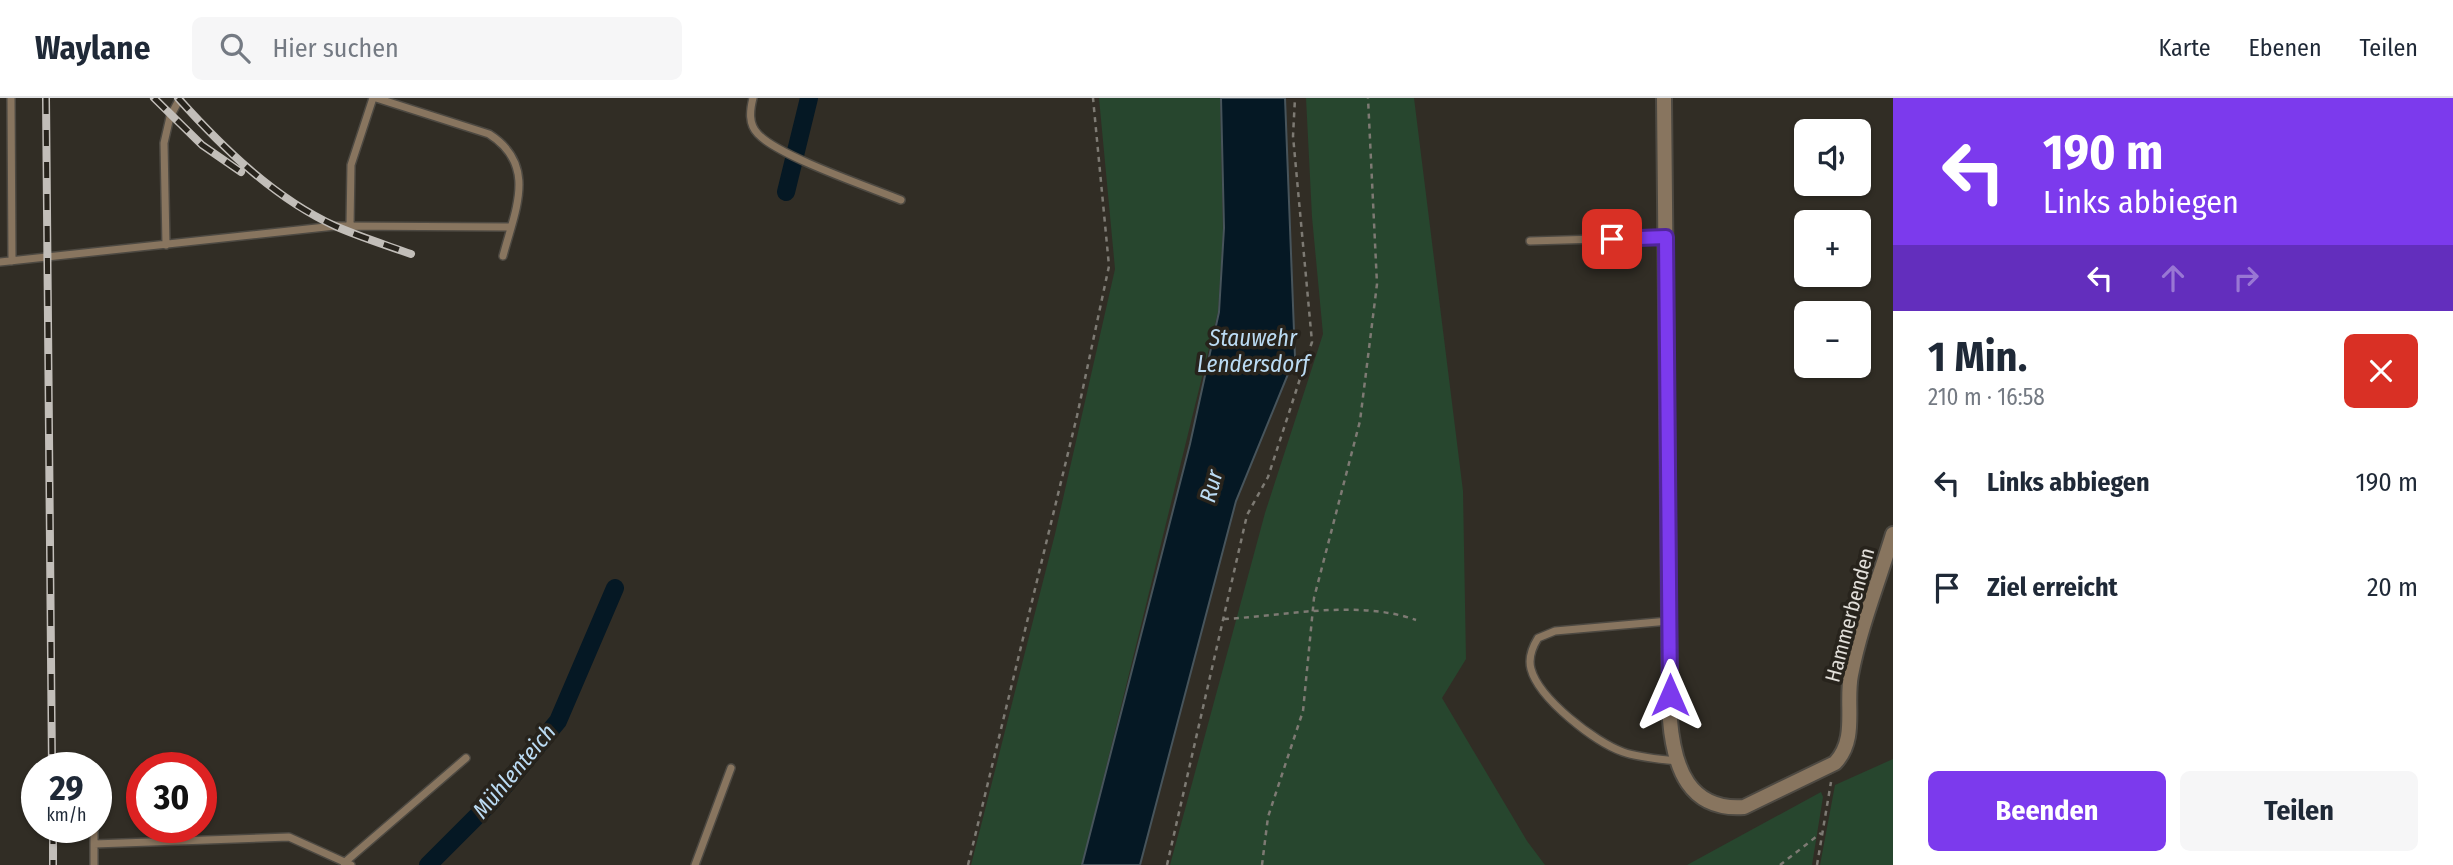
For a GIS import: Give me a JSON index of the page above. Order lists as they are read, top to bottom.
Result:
{
  "streets": {
    "street": ["Hammerbenden"]
  },
  "water": ["Stauwehr Lendersdorf", "Rur", "Mühlenteich"],
  "page": {
    "header": "Waylane",
    "search": "Hier suchen",
    "nav": ["Karte", "Ebenen", "Teilen"],
    "turn": ["190 m", "Links abbiegen"],
    "map_buttons": ["+", "−"],
    "heading": ["1 Min.", "210 m · 16:58"],
    "list": [
      {
        "name": "Links abbiegen",
        "value": "190 m"
      },
      {
        "name": "Ziel erreicht",
        "value": "20 m"
      }
    ],
    "speed": "29 km/h",
    "limit": "30",
    "buttons": ["Beenden", "Teilen"]
  }
}
